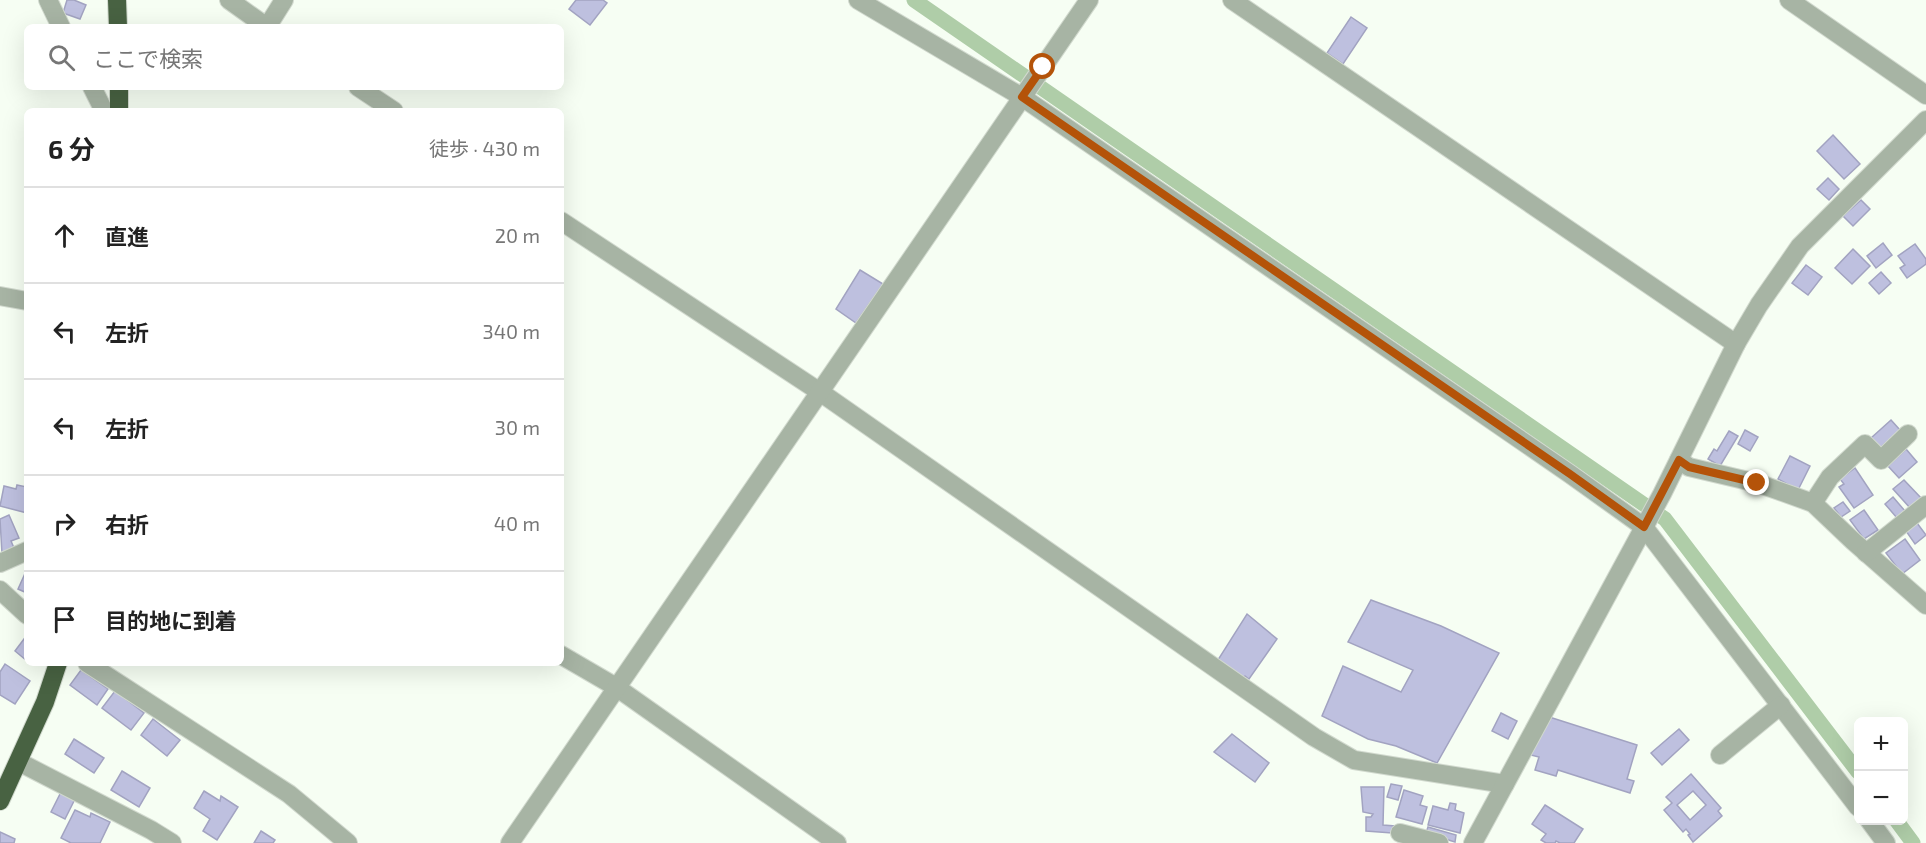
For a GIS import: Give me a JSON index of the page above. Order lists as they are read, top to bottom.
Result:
{
  "page": {
    "search": "ここで検索",
    "heading": ["6 分", "徒歩 · 430 m"],
    "list": [
      ["直進", "20 m"],
      ["左折", "340 m"],
      ["左折", "30 m"],
      ["右折", "40 m"],
      "目的地に到着"
    ],
    "map_buttons": ["+", "−"]
  }
}
